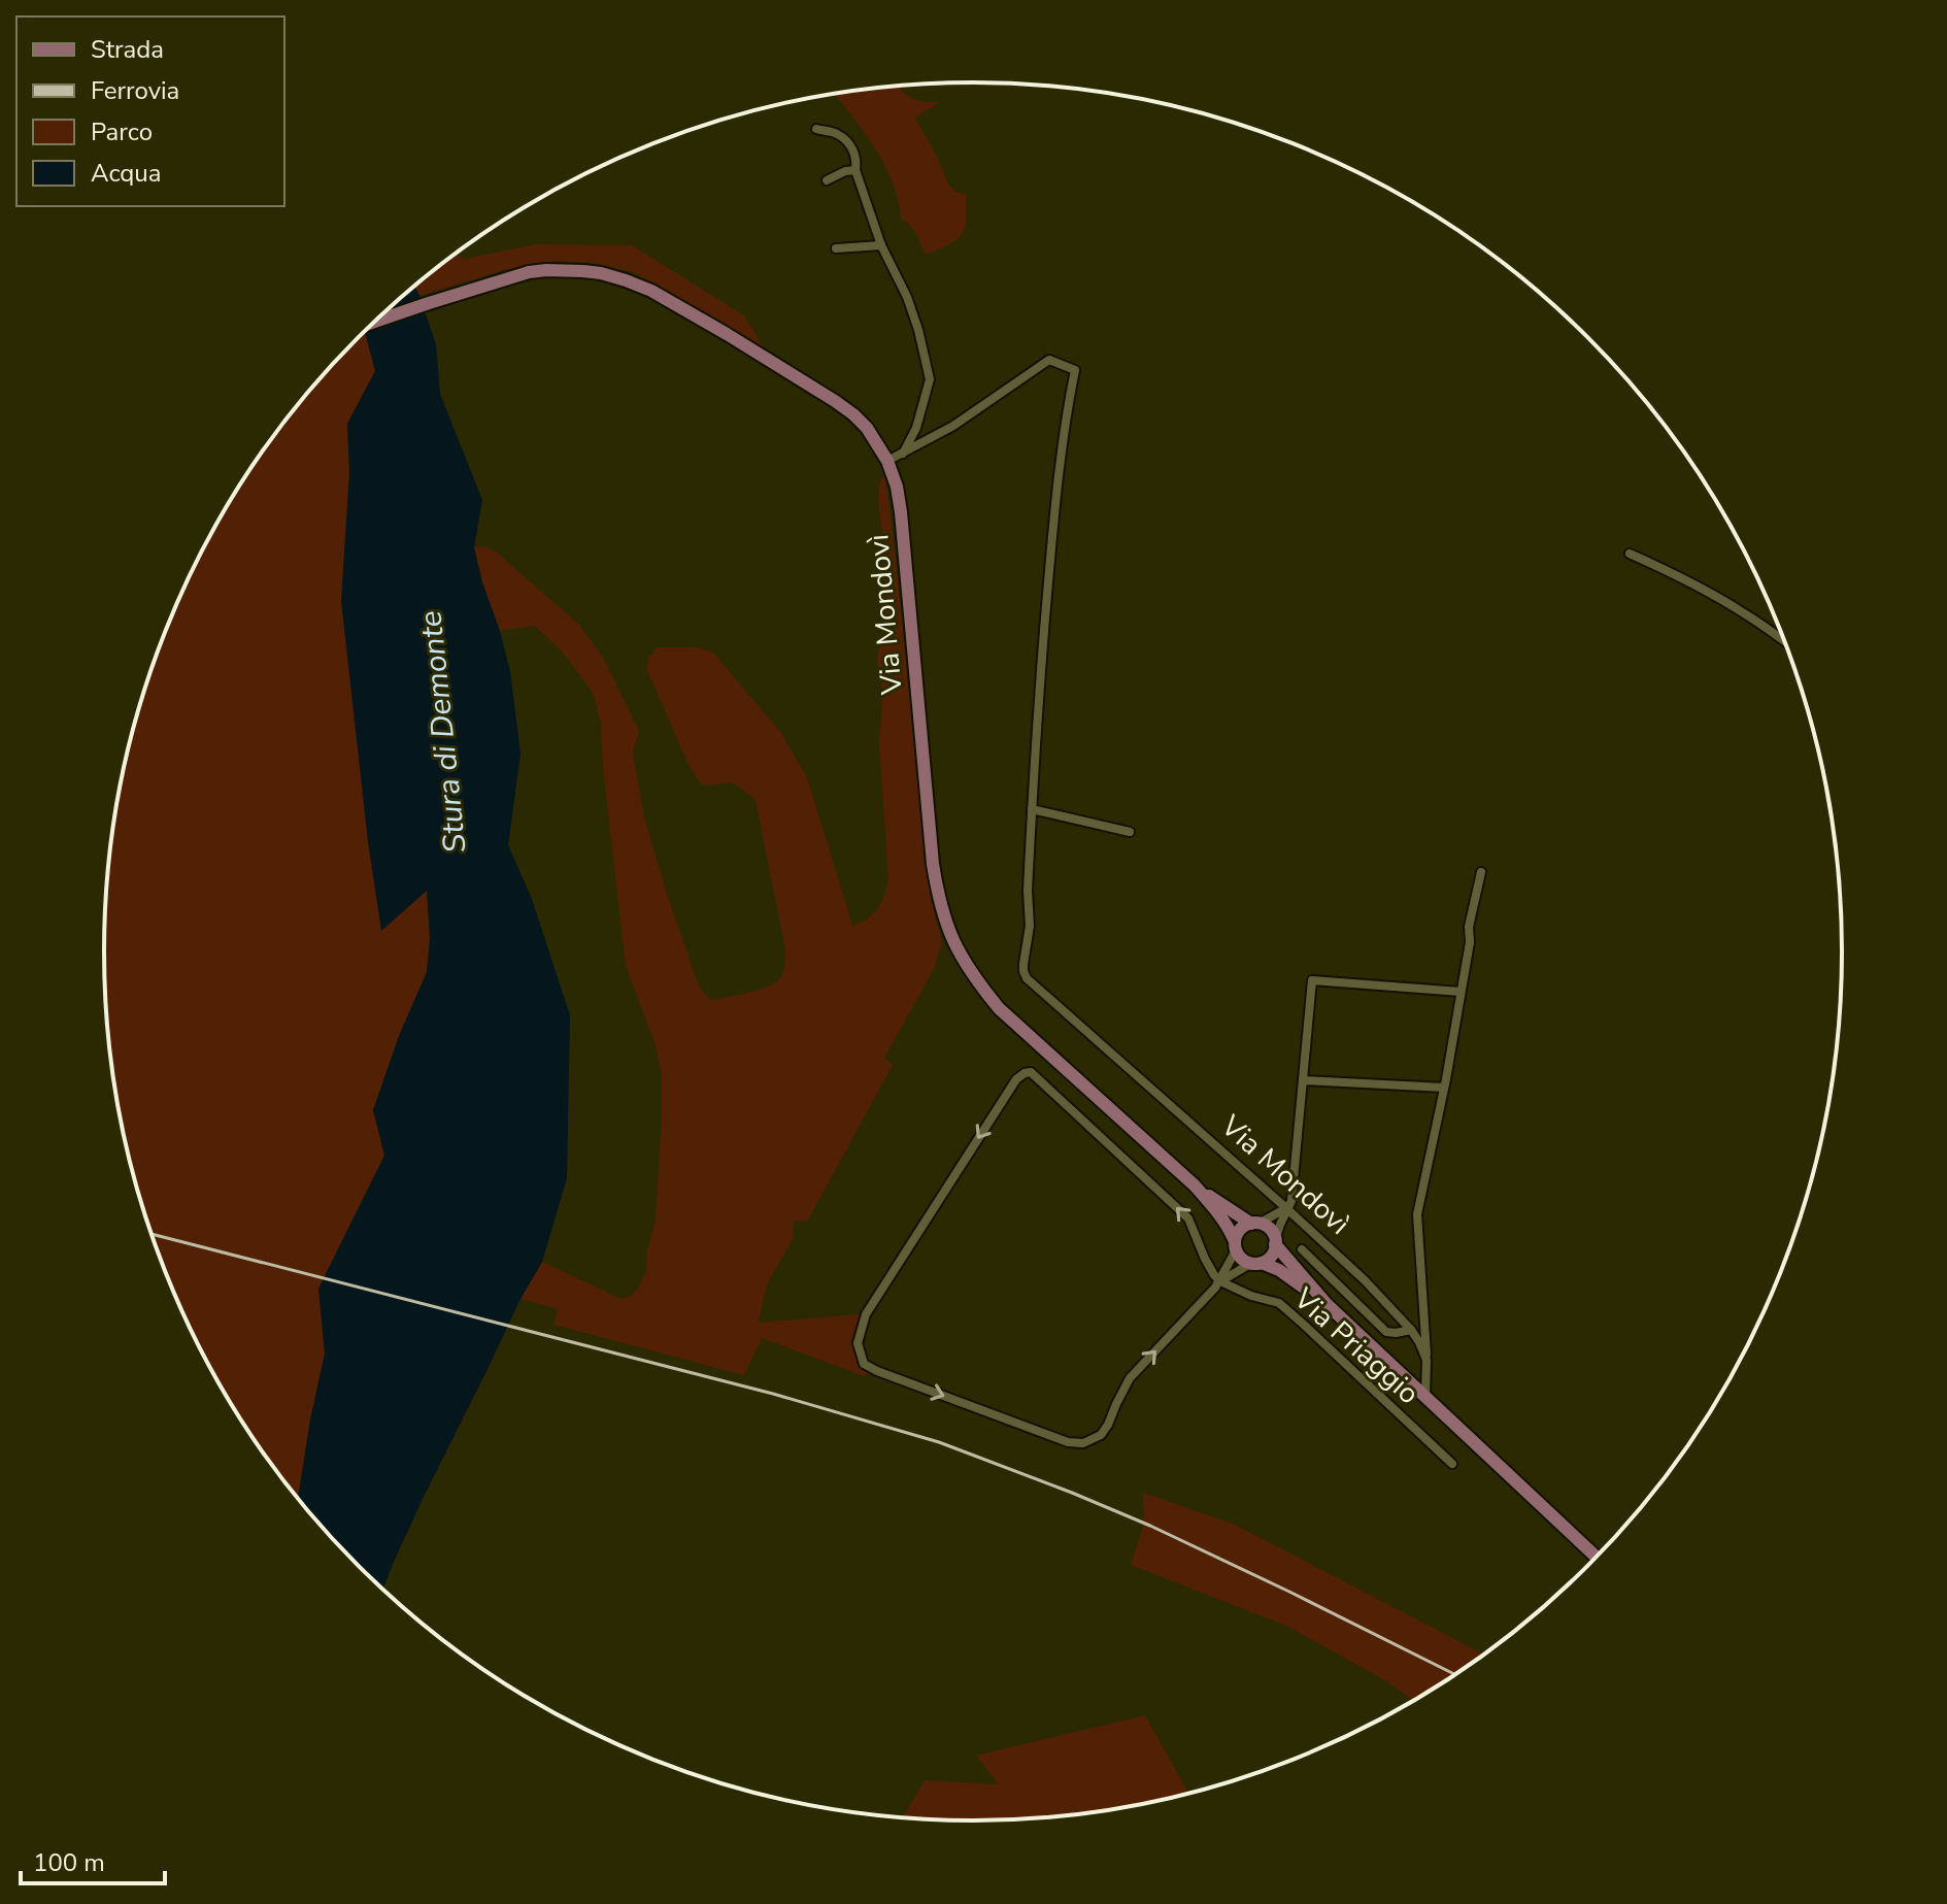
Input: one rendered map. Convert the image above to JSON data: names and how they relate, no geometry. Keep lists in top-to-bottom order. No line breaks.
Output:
{"streets":{"main road":["Via Mondovì"],"street":["Via Priaggio"]},"water":["Stura di Demonte"],"legend":["Strada","Ferrovia","Parco","Acqua"],"scale_bar":"100 m"}
